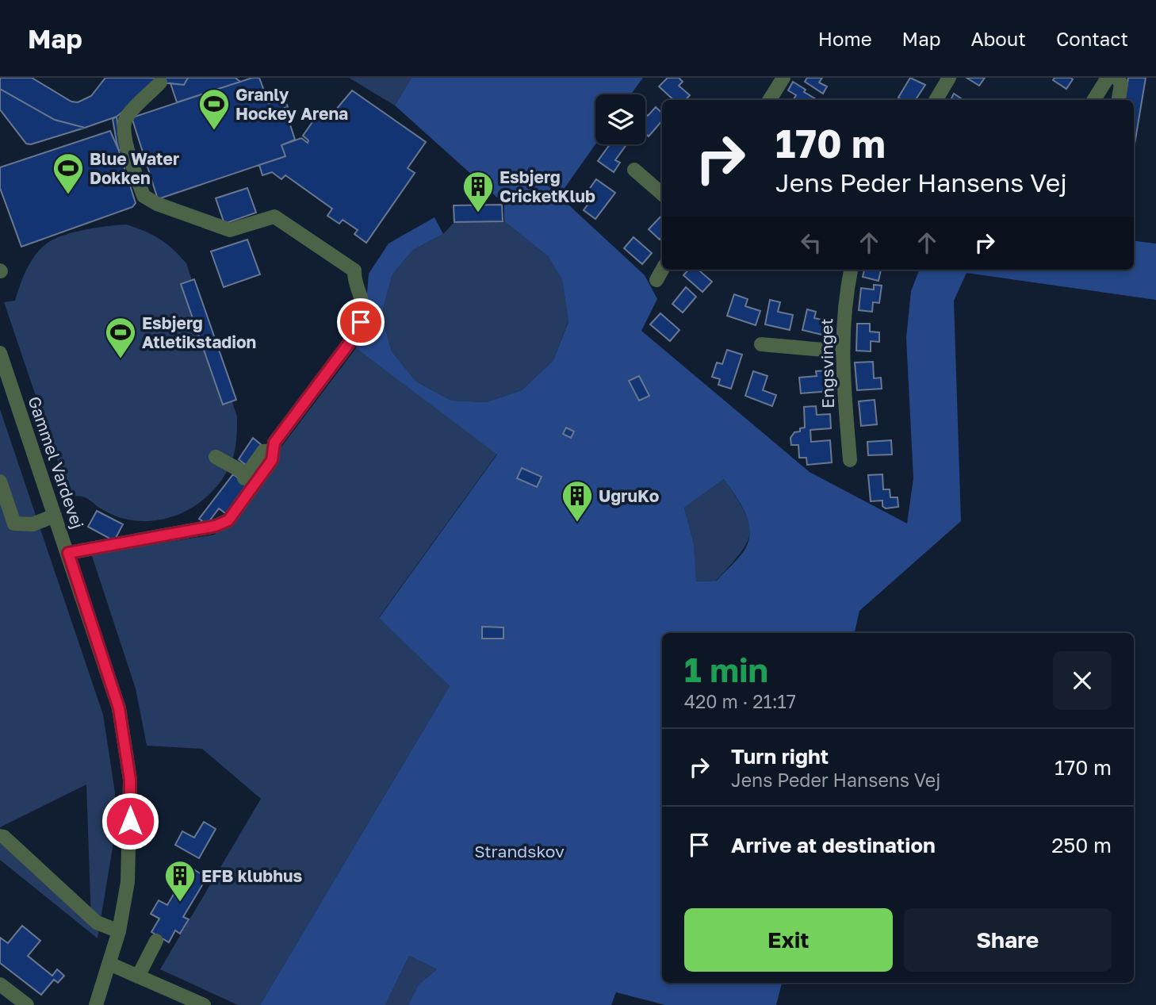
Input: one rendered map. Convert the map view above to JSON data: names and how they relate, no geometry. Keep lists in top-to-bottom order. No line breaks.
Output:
{"streets":{"street":["Engsvinget","Gammel Vardevej"]},"parks":["Strandskov"],"places":{"sports":["Granly Hockey Arena","Blue Water Dokken","Esbjerg Atletikstadion"],"building":["Esbjerg CricketKlub","UgruKo","EFB klubhus"]},"page":{"header":"Map","nav":["Home","Map","About","Contact"],"turn":["170 m","Jens Peder Hansens Vej"],"heading":["1 min","420 m · 21:17"],"list":[{"name":"Turn right","note":"Jens Peder Hansens Vej","value":"170 m"},{"name":"Arrive at destination","value":"250 m"}],"buttons":["Exit","Share"]}}
